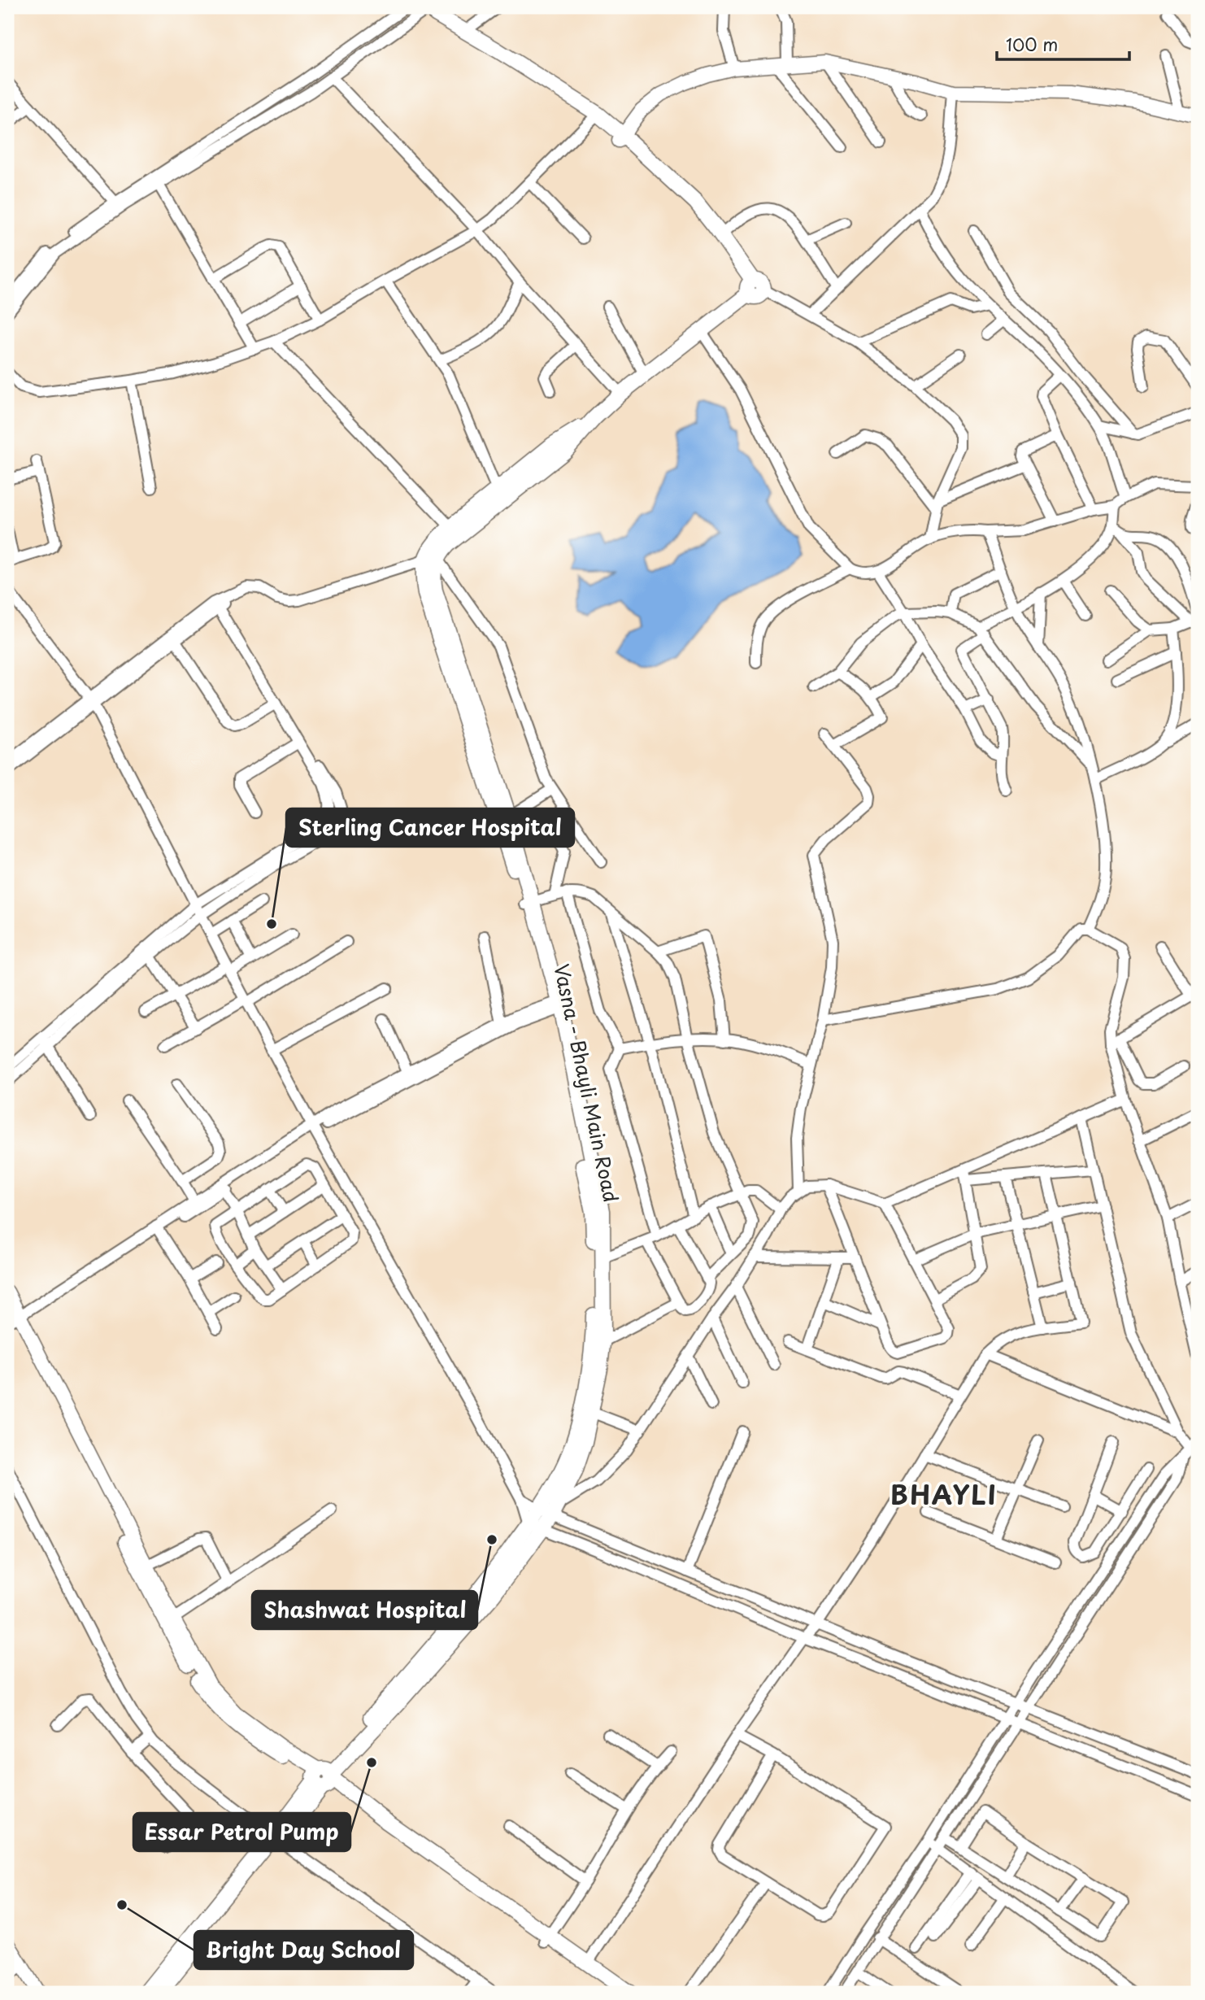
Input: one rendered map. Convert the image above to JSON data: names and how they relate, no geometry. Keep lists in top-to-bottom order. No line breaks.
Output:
{"streets":{"main road":["Vasna - Bhayli Main Road"]},"districts":["BHAYLI"],"places":["Sterling Cancer Hospital","Shashwat Hospital","Essar Petrol Pump","Bright Day School"],"scale_bar":"100 m"}
